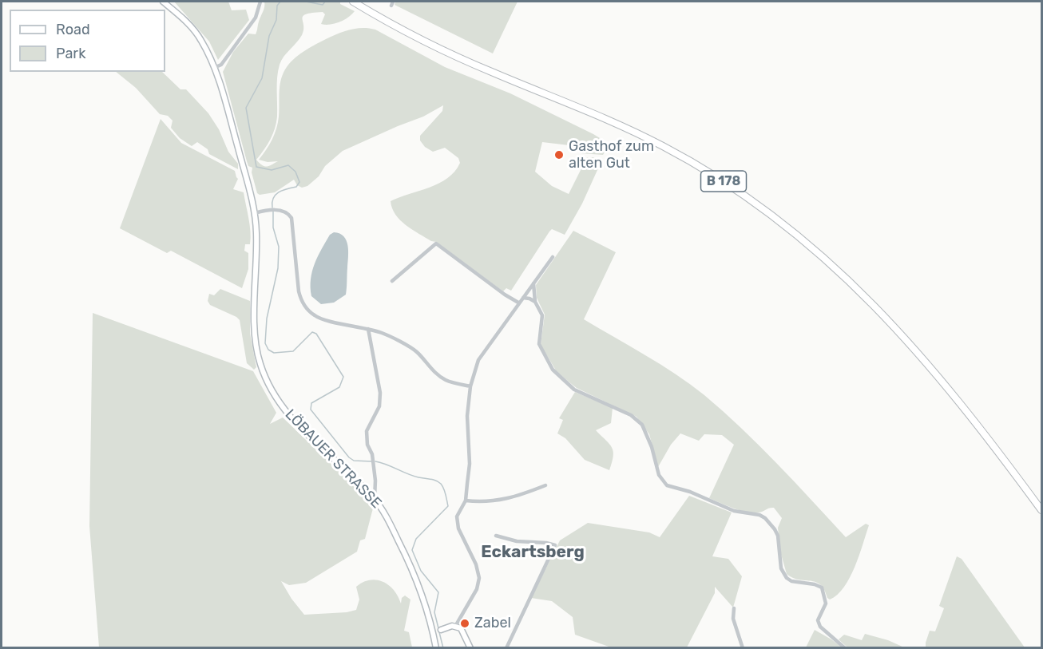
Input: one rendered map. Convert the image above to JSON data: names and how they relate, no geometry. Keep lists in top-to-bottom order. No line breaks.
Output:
{"streets":{"highway":["B 178"],"main road":["LÖBAUER STRASSE"]},"districts":["Eckartsberg"],"places":["Gasthof zum alten Gut","Zabel"],"legend":["Road","Park"]}
